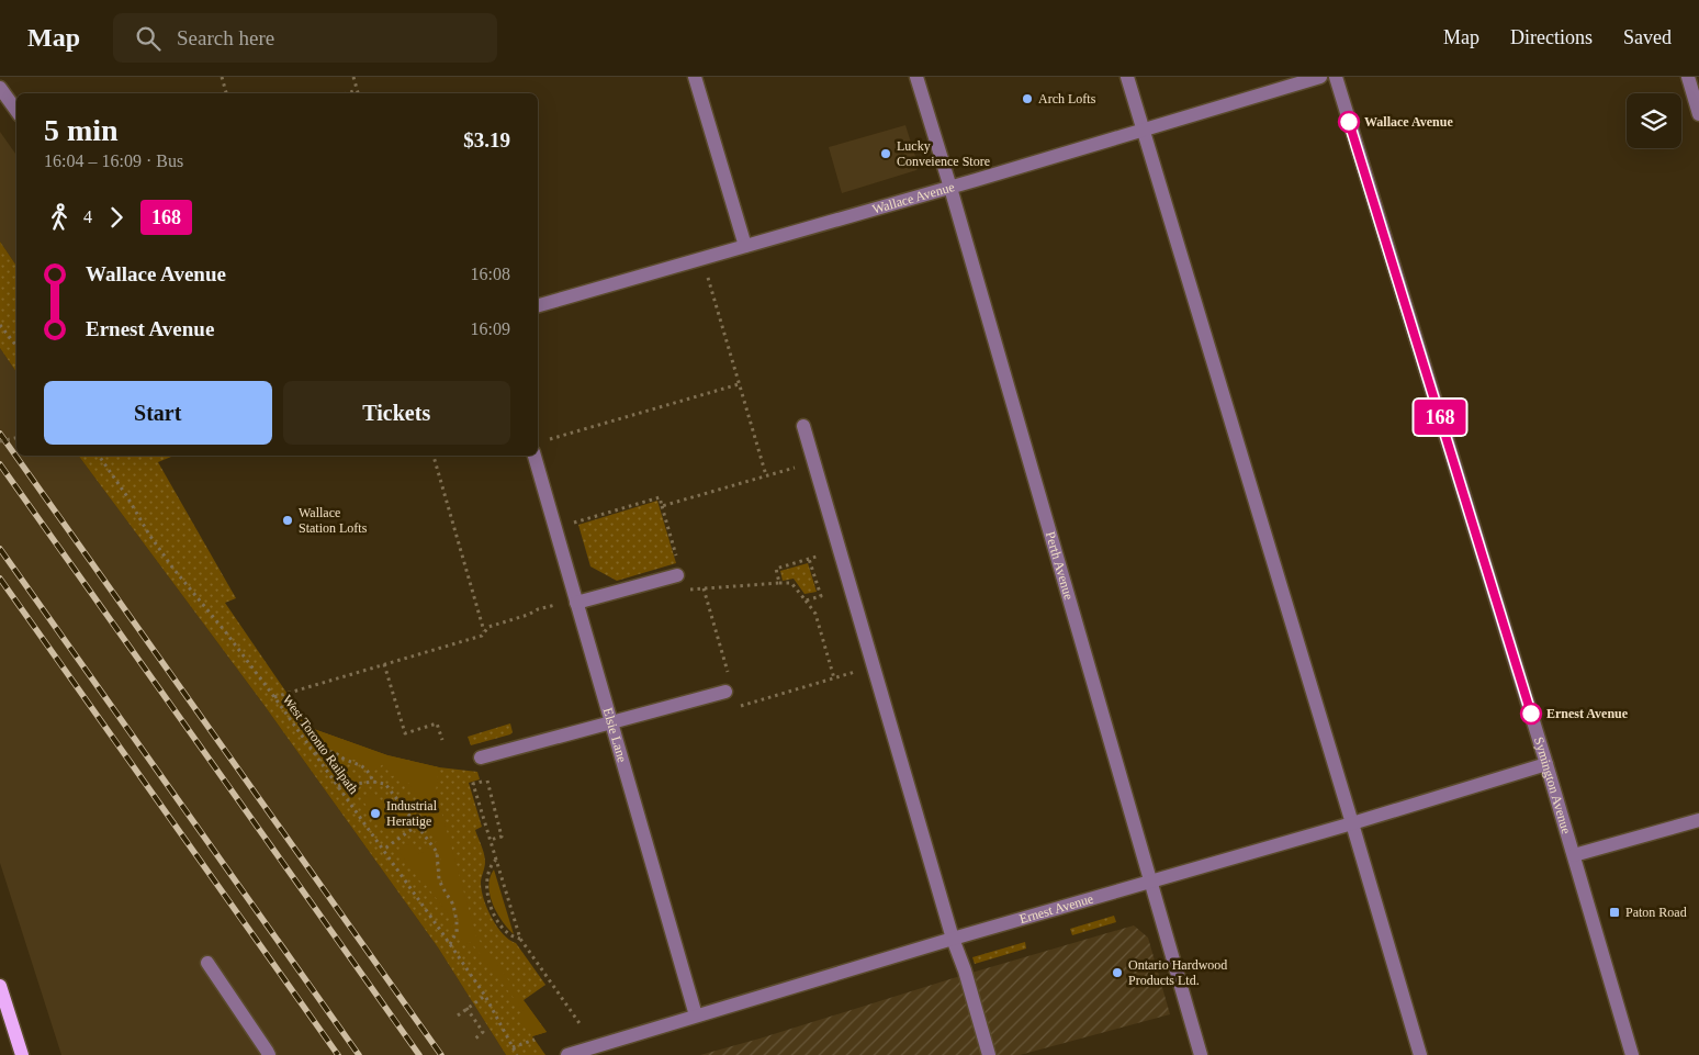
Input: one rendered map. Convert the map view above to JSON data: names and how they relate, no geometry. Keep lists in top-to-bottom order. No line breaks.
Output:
{"streets":{"street":["Wallace Avenue","Perth Avenue","Elsie Lane","Symington Avenue","Ernest Avenue"],"path":["West Toronto Railpath"]},"crossings":[["Wallace Avenue","Perth Avenue"],["Perth Avenue","Ernest Avenue"],["Elsie Lane","Ernest Avenue"],["Symington Avenue","Ernest Avenue"]],"places":{"other":["Arch Lofts","Wallace Avenue","Lucky Conveience Store","Wallace Station Lofts","Ernest Avenue","Industrial Heratige","Ontario Hardwood Products Ltd."],"transit":["Paton Road"]},"lines":["bus line 168"],"page":{"header":"Map","search":"Search here","nav":["Map","Directions","Saved"],"on_map":"168","heading":["5 min","16:04 – 16:09 · Bus","$3.19"],"legs":["4","168"],"list":[{"name":"Wallace Avenue","value":"16:08"},{"name":"Ernest Avenue","value":"16:09"}],"buttons":["Start","Tickets"]}}
